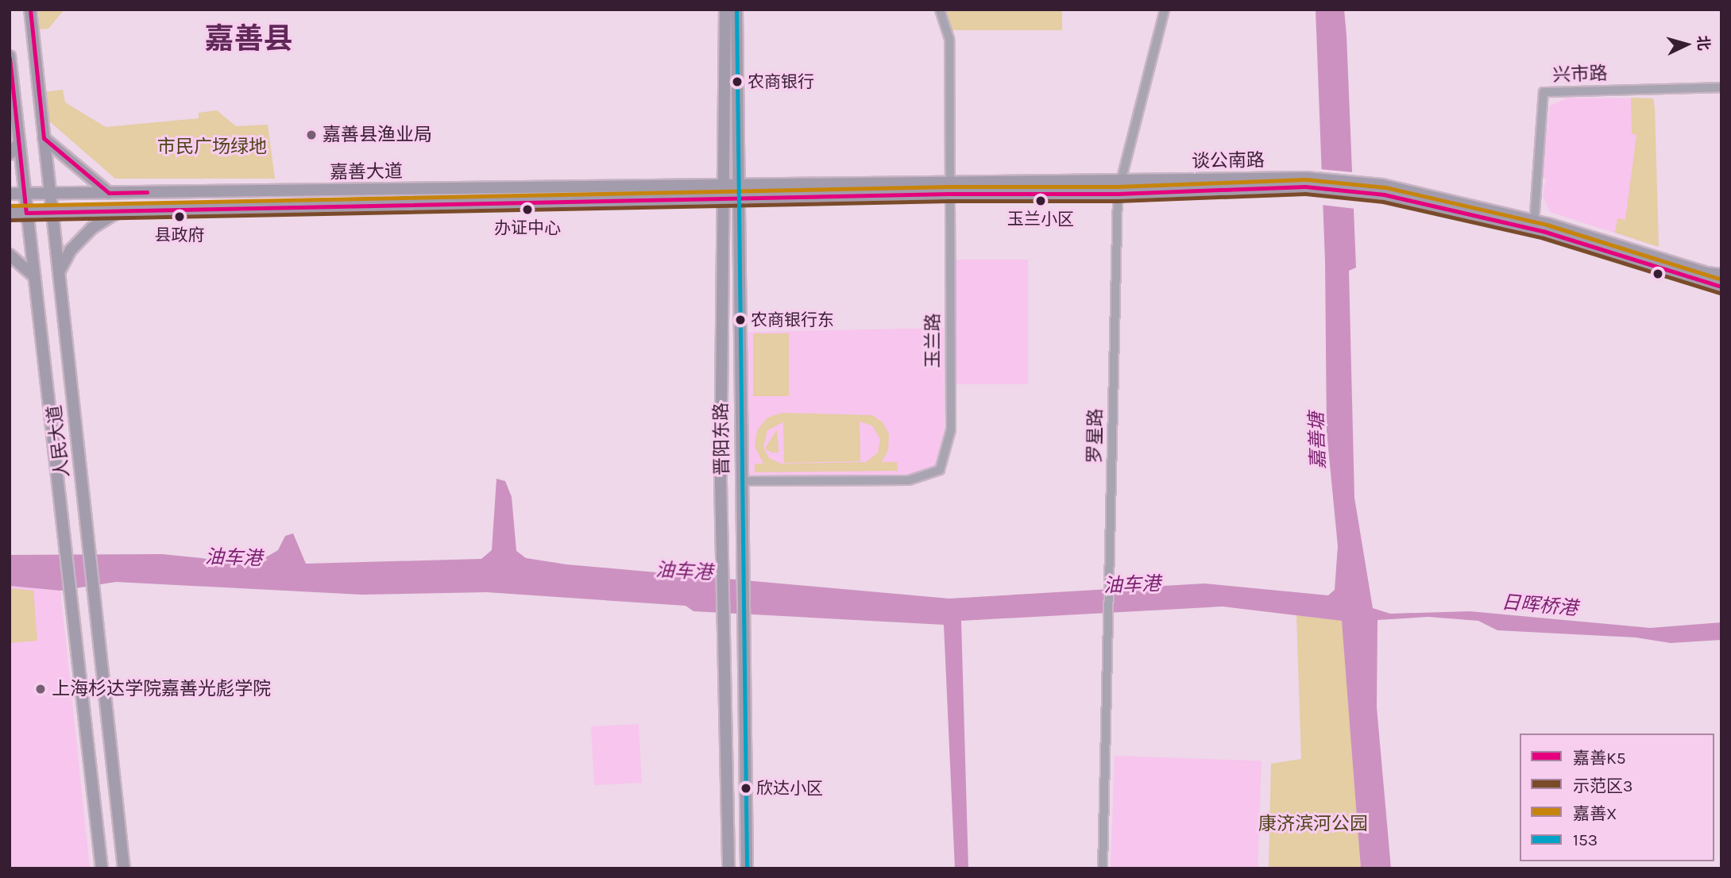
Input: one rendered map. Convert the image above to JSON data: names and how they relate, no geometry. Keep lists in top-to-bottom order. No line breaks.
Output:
{"streets":{"main road":["谈公南路","嘉善大道","晋阳东路","人民大道"],"street":["兴市路","玉兰路","罗星路"]},"crossings":[["兴市路","谈公南路"],["谈公南路","嘉善大道"],["谈公南路","玉兰路"],["谈公南路","罗星路"],["谈公南路","晋阳东路"],["嘉善大道","晋阳东路"],["嘉善大道","人民大道"],["玉兰路","晋阳东路"]],"districts":["嘉善县"],"water":["嘉善塘","油车港","日晖桥港"],"parks":["市民广场绿地","康济滨河公园"],"places":["农商银行","嘉善县渔业局","玉兰小区","办证中心","县政府","农商银行东","上海杉达学院嘉善光彪学院","欣达小区"],"lines":["transit line 嘉善K5","transit line 153","transit line 嘉善X","transit line 示范区3"],"legend":["嘉善K5","示范区3","嘉善X","153"],"north":"right"}
